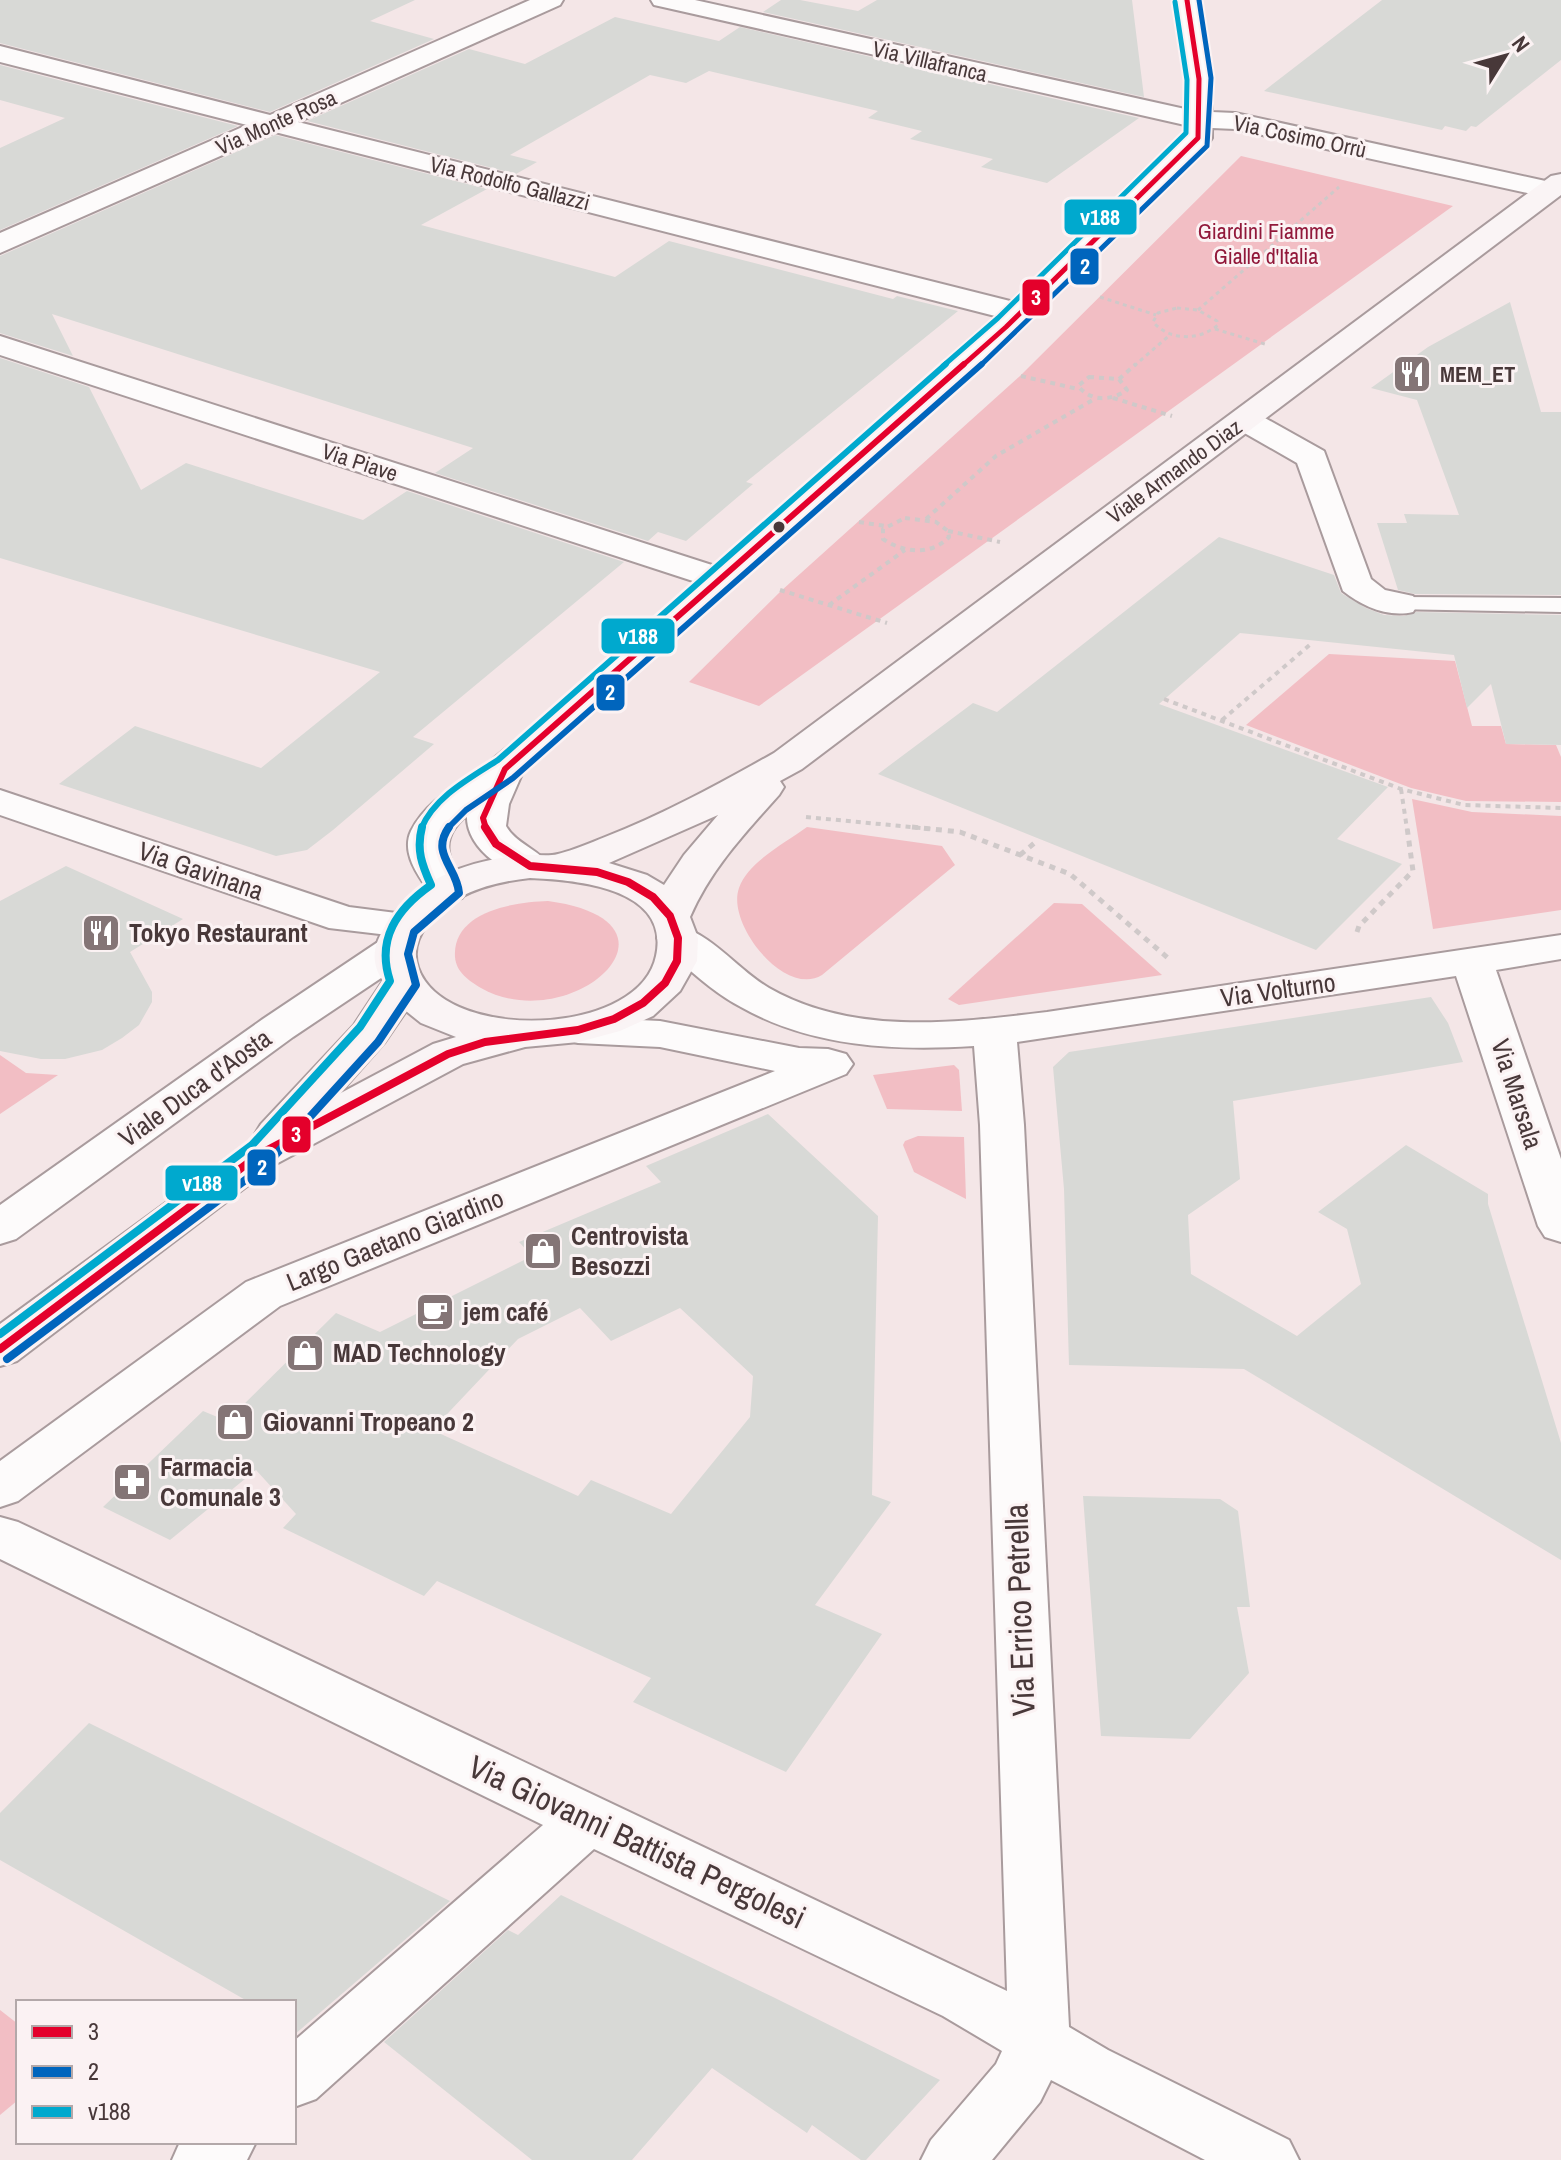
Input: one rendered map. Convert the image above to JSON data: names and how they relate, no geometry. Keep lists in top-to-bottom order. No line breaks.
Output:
{"streets":{"main road":["Viale Armando Diaz"],"street":["Via Villafranca","Via Monte Rosa","Via Cosimo Orrù","Via Rodolfo Gallazzi","Via Piave","Via Gavinana","Via Volturno","Viale Duca d'Aosta","Via Marsala","Largo Gaetano Giardino","Via Errico Petrella","Via Giovanni Battista Pergolesi"]},"crossings":[["Via Villafranca","Via Cosimo Orrù"],["Via Monte Rosa","Via Rodolfo Gallazzi"],["Via Cosimo Orrù","Viale Armando Diaz"],["Viale Armando Diaz","Via Gavinana"],["Viale Armando Diaz","Viale Duca d'Aosta"],["Viale Armando Diaz","Largo Gaetano Giardino"],["Via Gavinana","Viale Duca d'Aosta"],["Via Gavinana","Largo Gaetano Giardino"],["Via Volturno","Via Marsala"],["Via Volturno","Largo Gaetano Giardino"],["Via Volturno","Via Errico Petrella"],["Viale Duca d'Aosta","Largo Gaetano Giardino"],["Largo Gaetano Giardino","Via Errico Petrella"],["Via Errico Petrella","Via Giovanni Battista Pergolesi"]],"parks":["Giardini Fiamme Gialle d'Italia"],"places":{"restaurant":["MEM_ET","Tokyo Restaurant"],"shop":["Centrovista Besozzi","MAD Technology","Giovanni Tropeano 2"],"cafe":["jem café"],"pharmacy":["Farmacia Comunale 3"]},"lines":["transit line 3","transit line 2","transit line v188"],"legend":["3","2","v188"],"north":"top right"}
